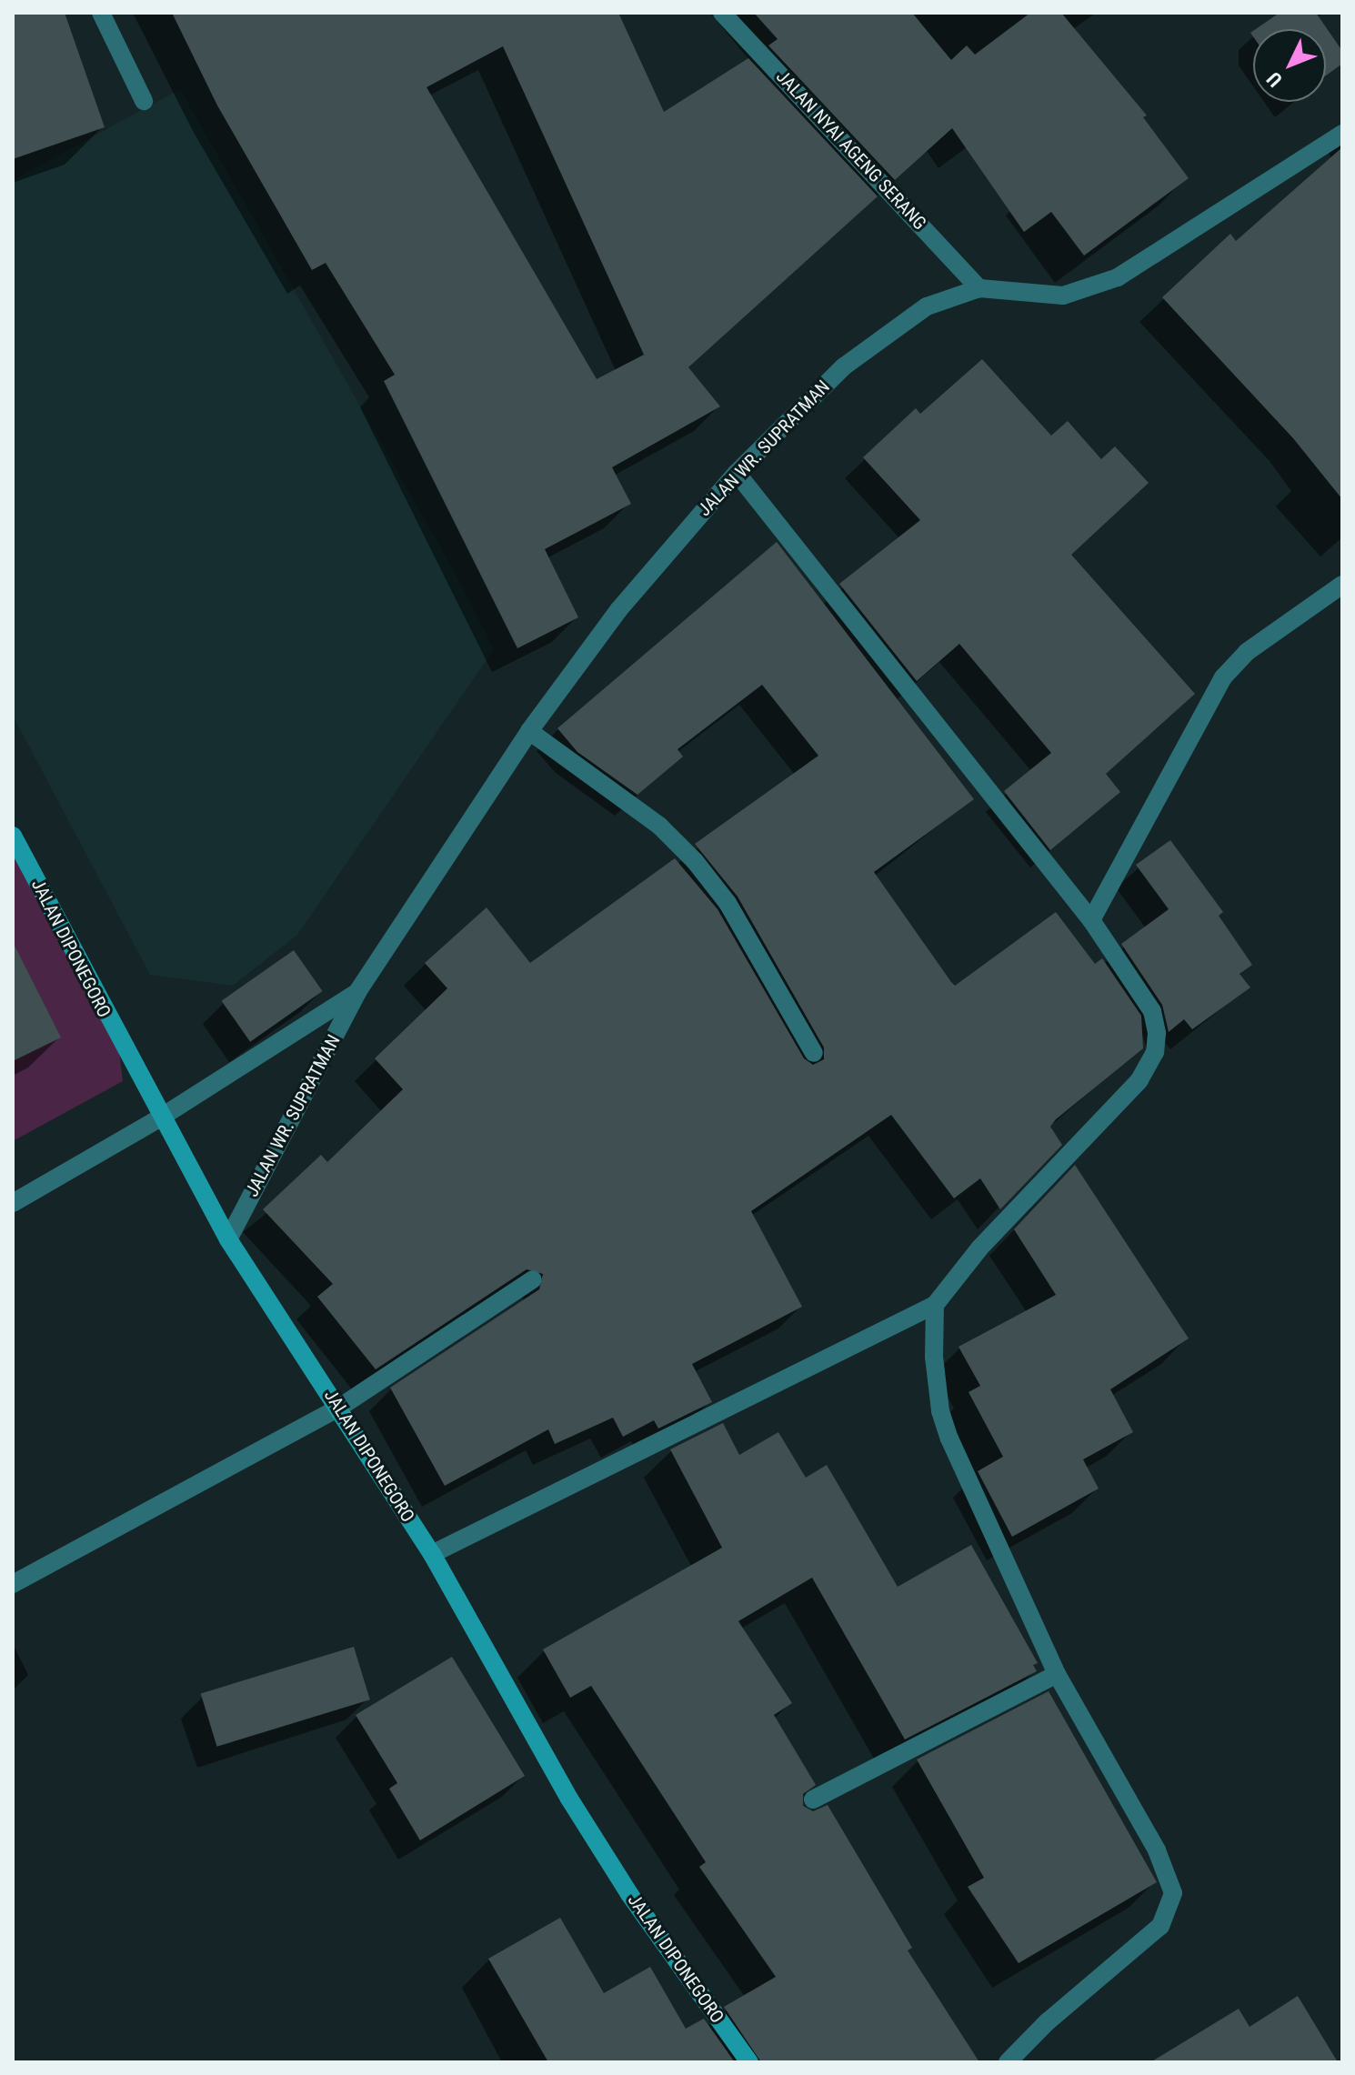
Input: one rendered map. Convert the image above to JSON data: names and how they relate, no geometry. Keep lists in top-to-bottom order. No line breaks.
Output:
{"streets":{"main road":["JALAN DIPONEGORO"],"street":["JALAN NYAI AGENG SERANG","JALAN WR. SUPRATMAN"]},"crossings":[["JALAN NYAI AGENG SERANG","JALAN WR. SUPRATMAN"],["JALAN WR. SUPRATMAN","JALAN DIPONEGORO"]],"north":"bottom left"}
